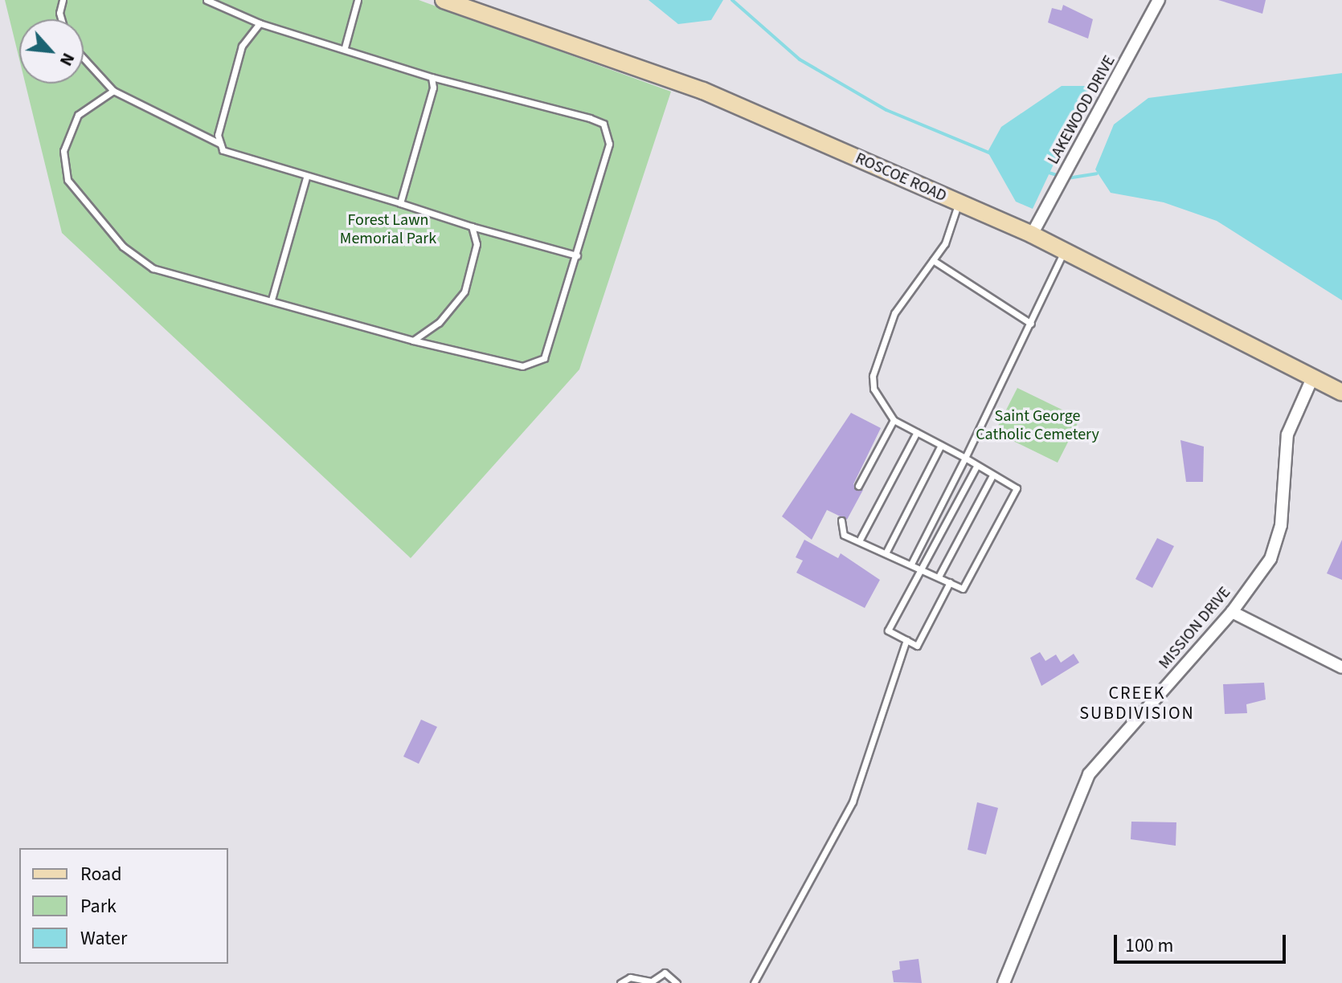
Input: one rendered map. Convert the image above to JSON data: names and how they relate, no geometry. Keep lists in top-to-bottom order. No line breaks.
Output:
{"streets":{"main road":["ROSCOE ROAD"],"street":["LAKEWOOD DRIVE","MISSION DRIVE"]},"crossings":[["LAKEWOOD DRIVE","ROSCOE ROAD"],["ROSCOE ROAD","MISSION DRIVE"]],"districts":["CREEK SUBDIVISION"],"parks":["Forest Lawn Memorial Park","Saint George Catholic Cemetery"],"legend":["Road","Park","Water"],"scale_bar":"100 m","north":"bottom right"}
